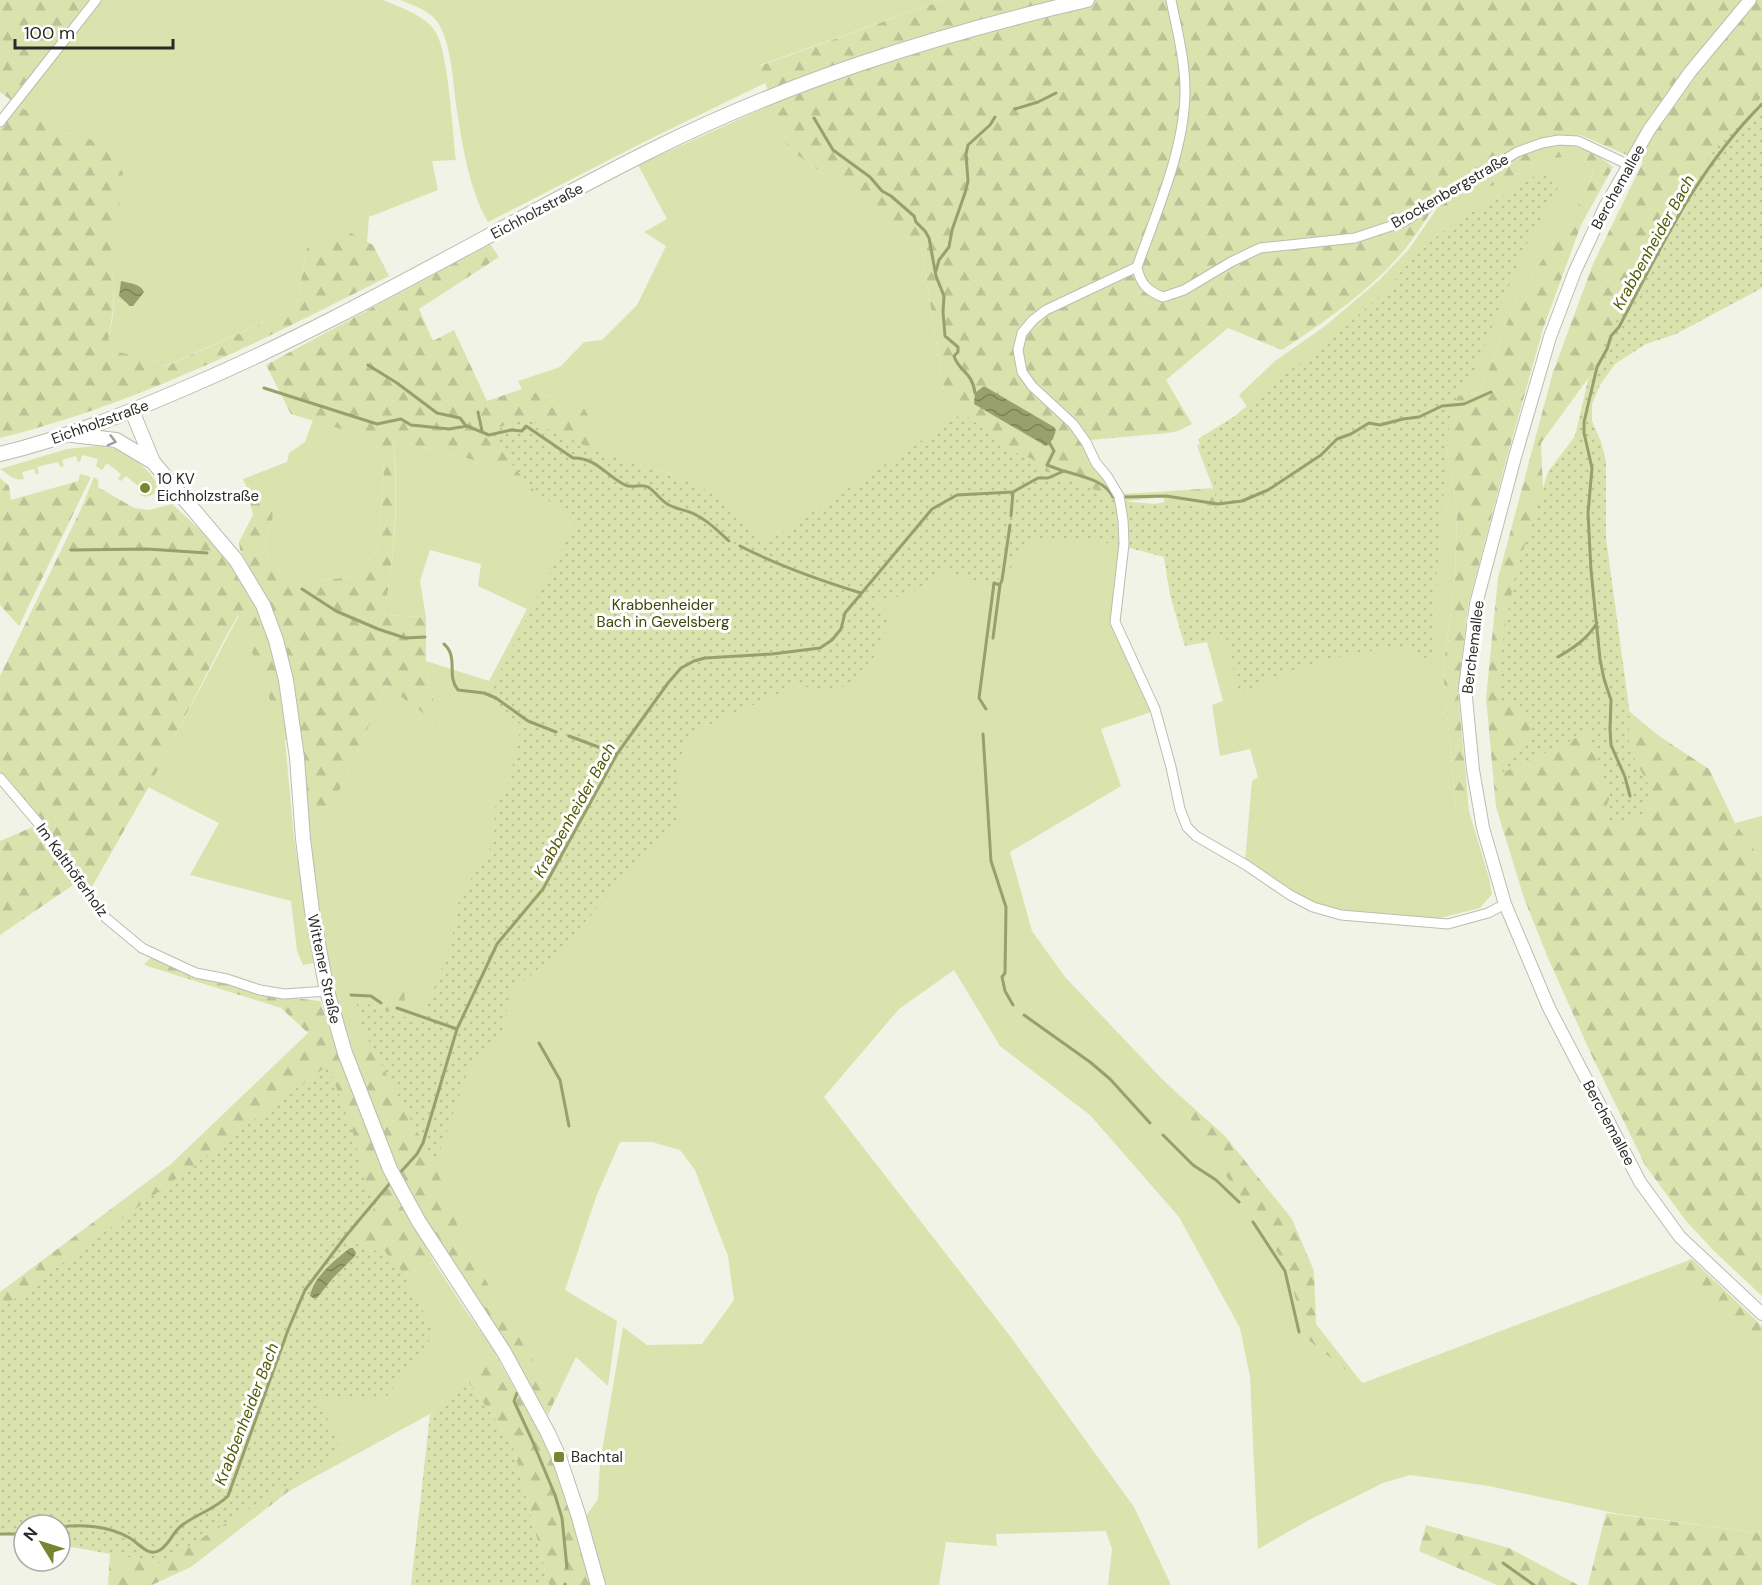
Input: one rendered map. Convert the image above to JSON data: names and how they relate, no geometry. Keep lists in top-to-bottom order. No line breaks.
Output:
{"streets":{"main road":["Eichholzstraße","Wittener Straße"],"street":["Berchemallee","Brockenbergstraße","Im Kalthöferholz"]},"crossings":[["Berchemallee","Brockenbergstraße"],["Eichholzstraße","Wittener Straße"],["Im Kalthöferholz","Wittener Straße"]],"water":["Krabbenheider Bach"],"parks":["Krabbenheider Bach in Gevelsberg"],"places":{"other":["10 KV Eichholzstraße"],"transit":["Bachtal"]},"scale_bar":"100 m","north":"top left"}
